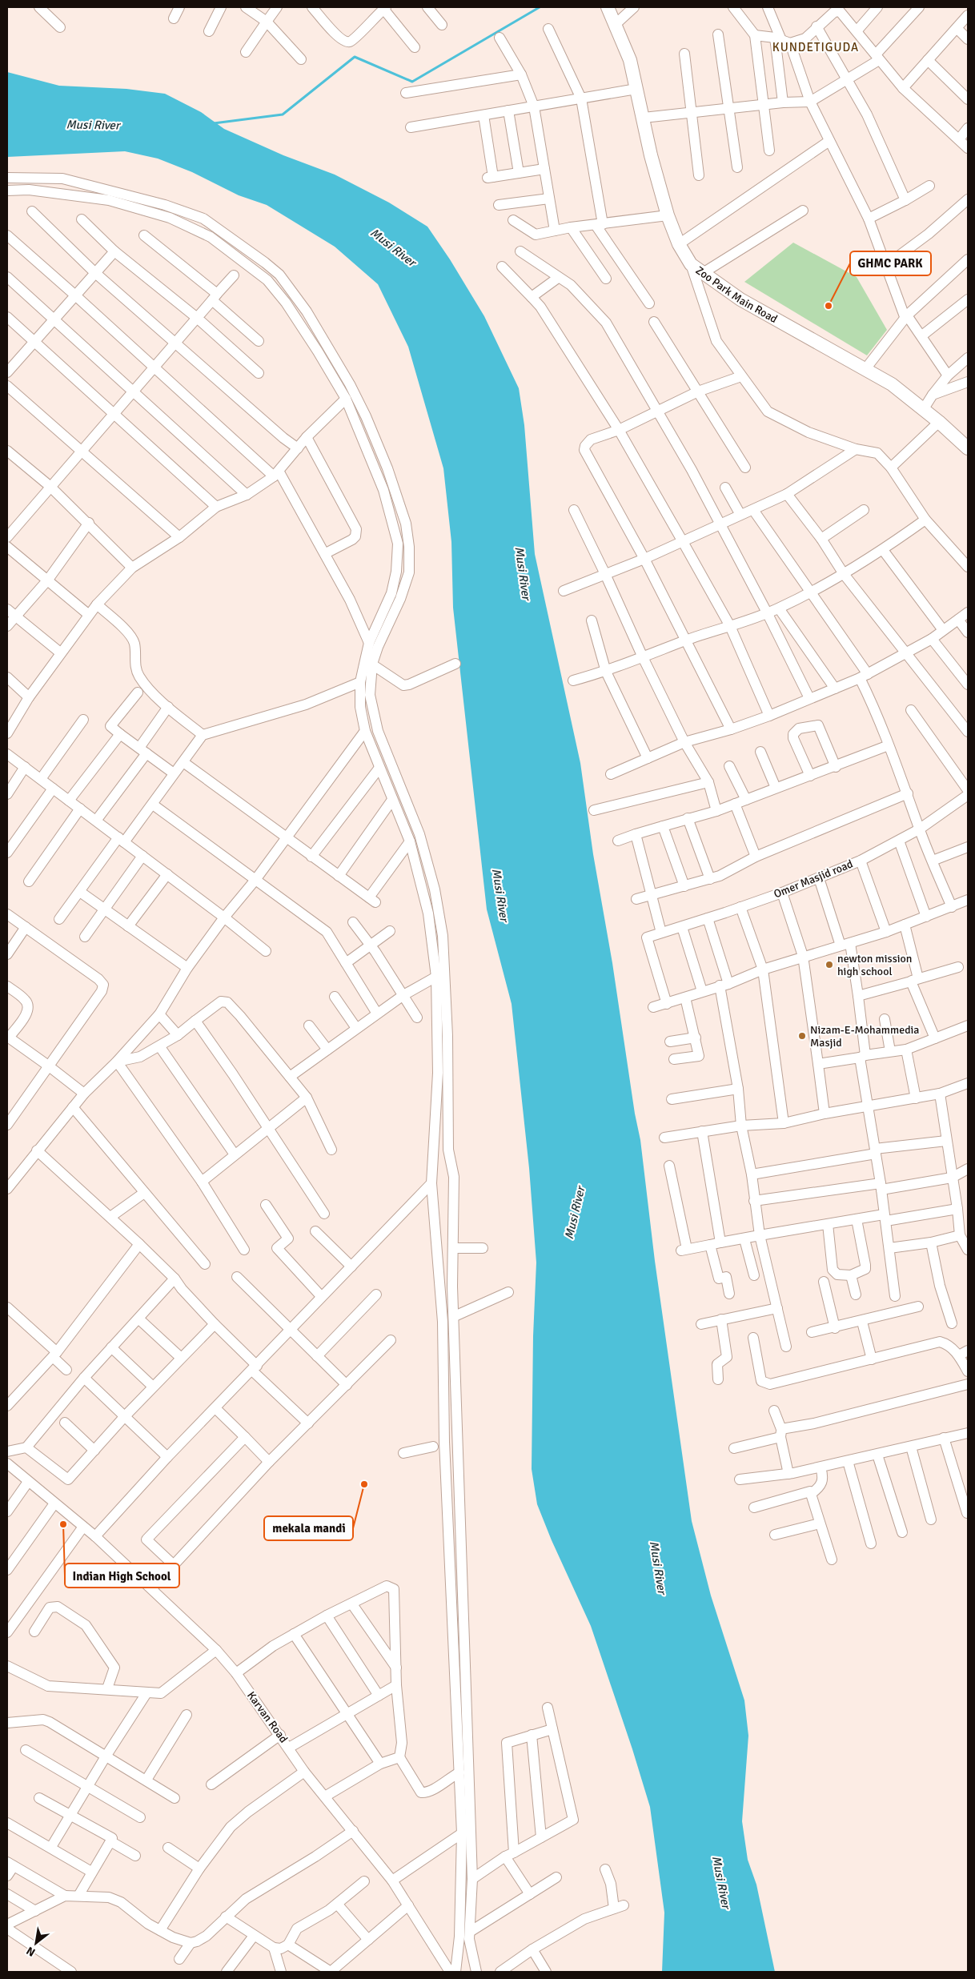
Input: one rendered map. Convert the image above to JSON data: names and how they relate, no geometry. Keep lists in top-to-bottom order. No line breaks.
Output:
{"streets":{"main road":["Zoo Park Main Road"],"street":["Omer Masjid road","Karvan Road"]},"districts":["KUNDETIGUDA"],"water":["Musi River"],"places":["GHMC PARK","newton mission high school","Nizam-E-Mohammedia Masjid","mekala mandi","Indian High School"],"north":"bottom left"}
